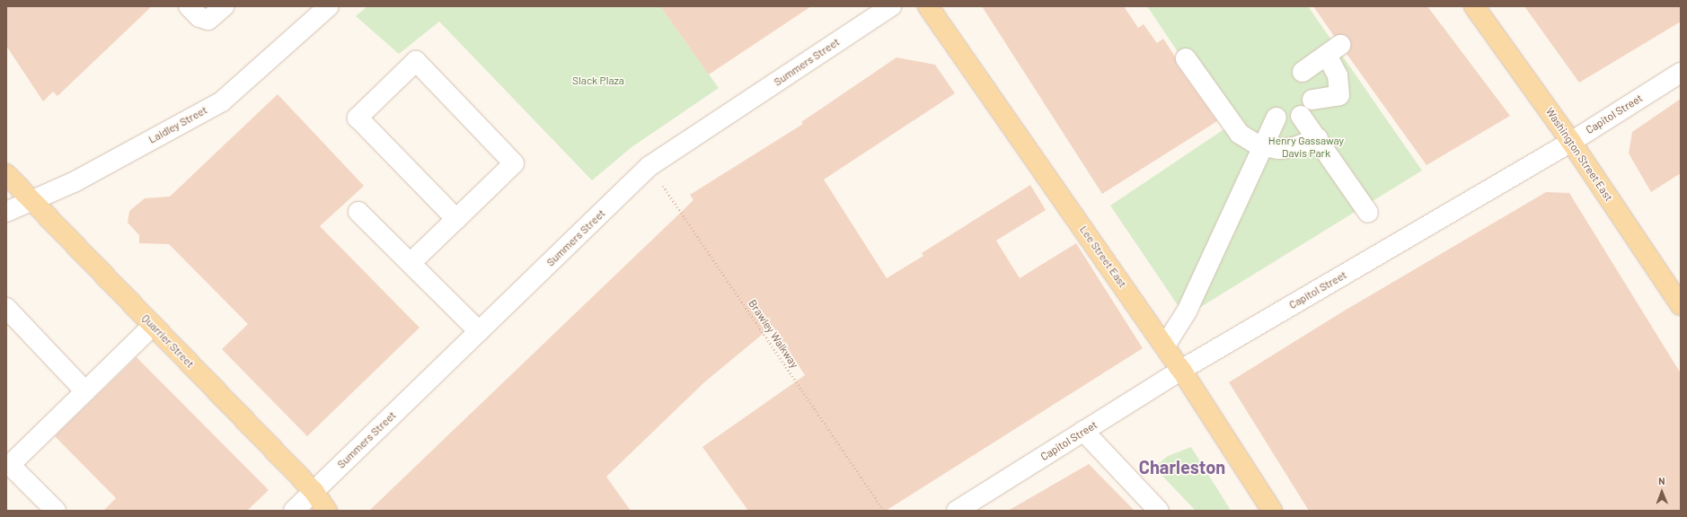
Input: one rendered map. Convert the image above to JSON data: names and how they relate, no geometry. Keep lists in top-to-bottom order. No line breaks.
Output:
{"streets":{"main road":["Washington Street East","Lee Street East","Quarrier Street"],"street":["Summers Street","Capitol Street","Laidley Street"],"path":["Brawley Walkway"]},"crossings":[["Summers Street","Brawley Walkway"],["Summers Street","Quarrier Street"],["Capitol Street","Washington Street East"],["Capitol Street","Lee Street East"],["Laidley Street","Quarrier Street"]],"districts":["Charleston"],"parks":["Slack Plaza","Henry Gassaway Davis Park"],"north":"top"}
